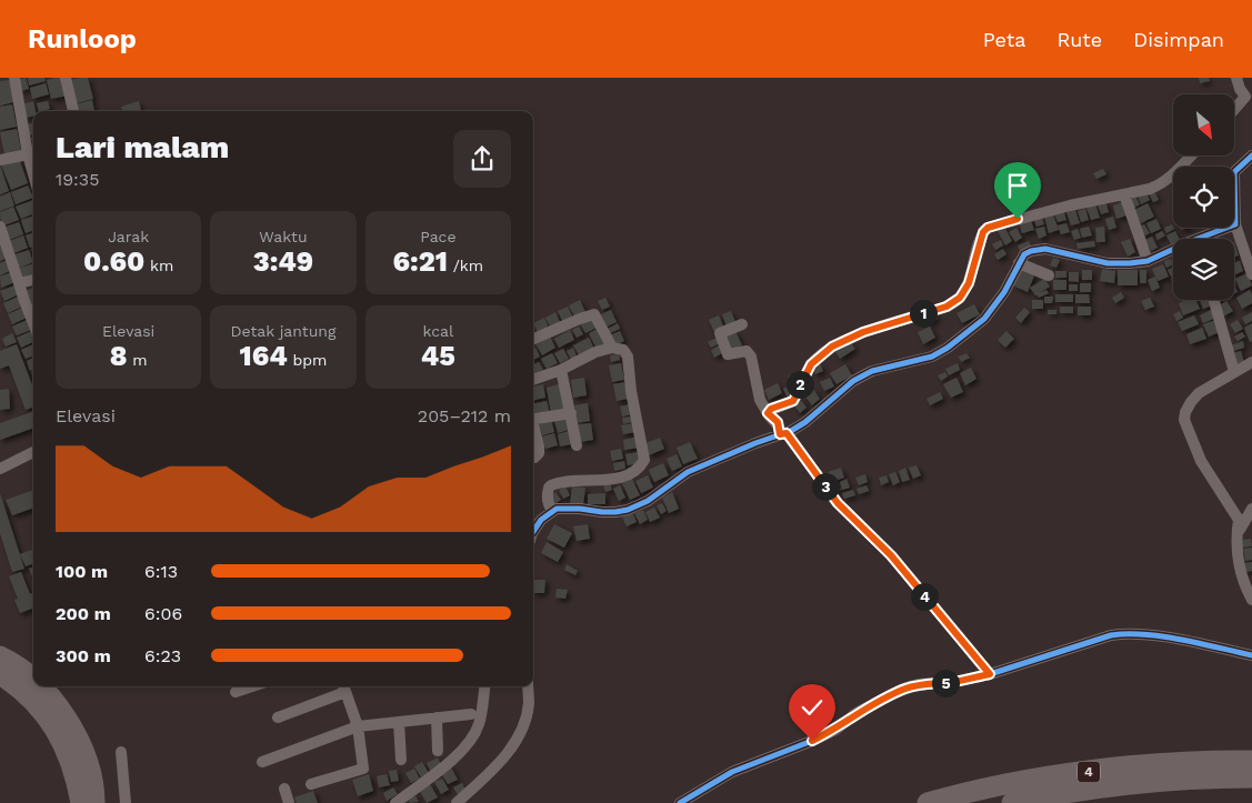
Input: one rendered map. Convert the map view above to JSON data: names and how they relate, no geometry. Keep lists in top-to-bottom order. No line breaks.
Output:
{"streets":{"highway":["4"]},"north":"bottom right","page":{"header":"Runloop","nav":["Peta","Rute","Disimpan"],"heading":["Lari malam","19:35"],"stats":[["Jarak","0.60 km"],["Waktu","3:49"],["Pace","6:21 /km"],["Elevasi","8 m"],["Detak jantung","164 bpm"],["kcal","45"]],"pins":["1","2","3","4","5"],"chart":["Elevasi","205–212 m"],"list":[{"name":"100 m","note":"6:13"},{"name":"200 m","note":"6:06"},{"name":"300 m","note":"6:23"}]}}
